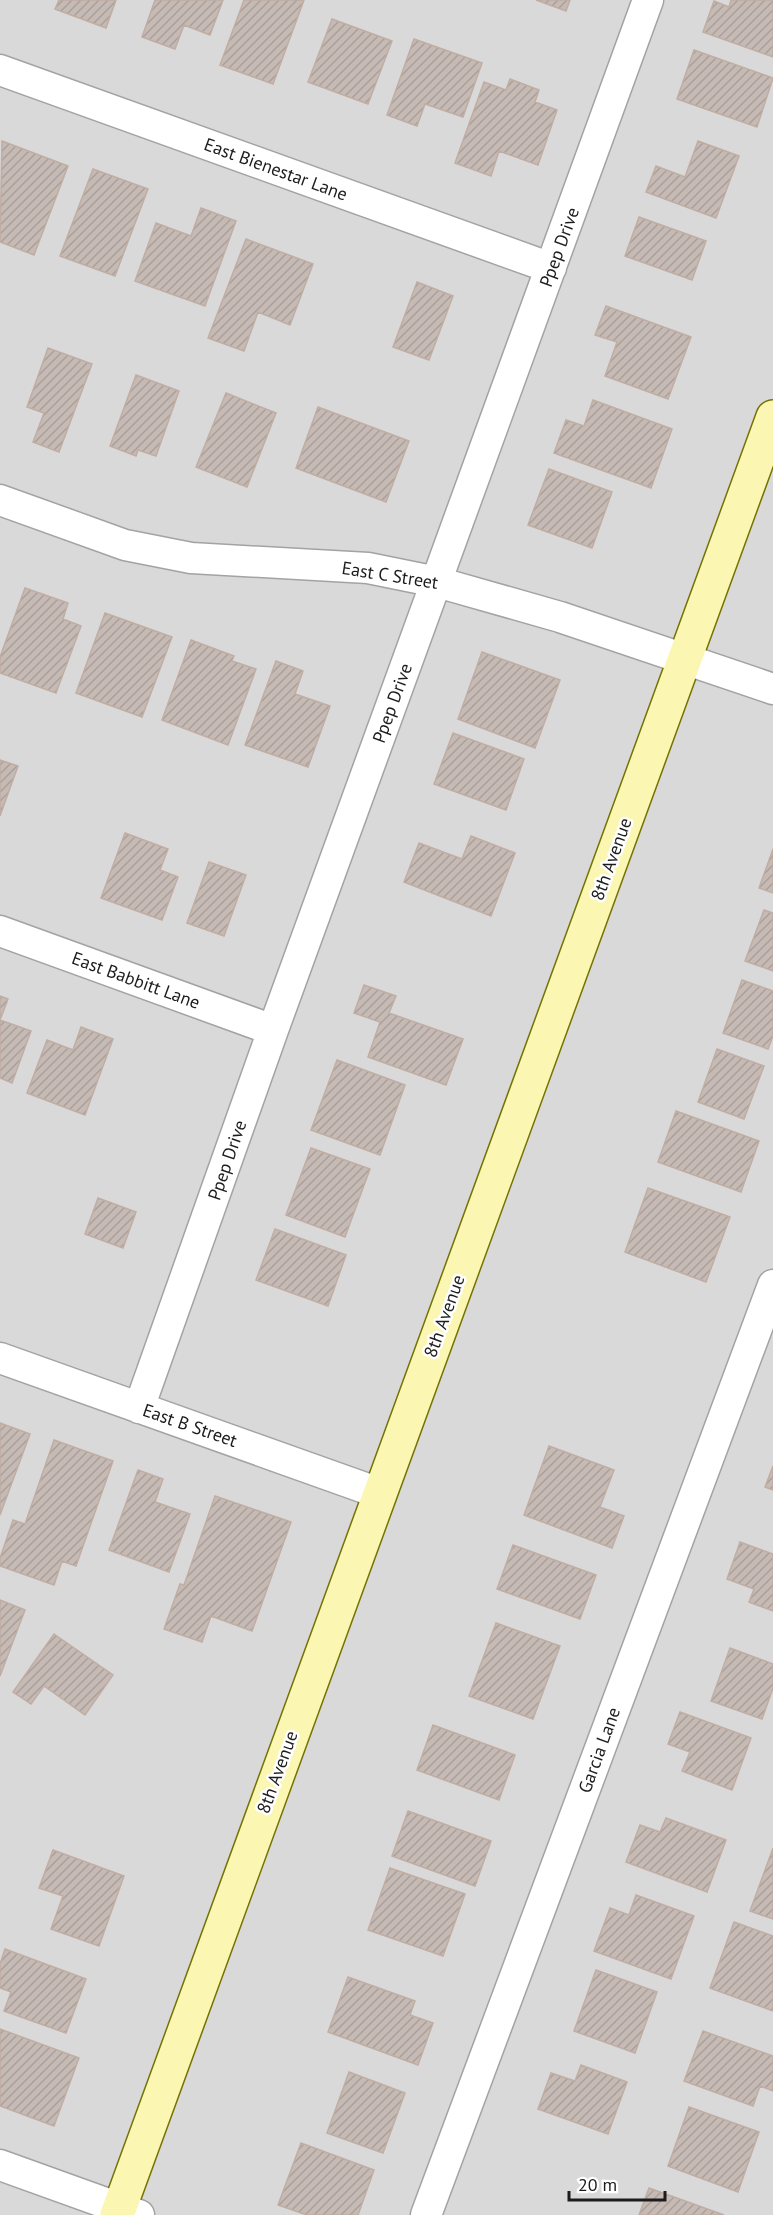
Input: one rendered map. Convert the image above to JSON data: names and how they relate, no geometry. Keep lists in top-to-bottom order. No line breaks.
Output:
{"streets":{"main road":["8th Avenue"],"street":["East Bienestar Lane","Ppep Drive","East C Street","East Babbitt Lane","East B Street","Garcia Lane"]},"crossings":[["East Bienestar Lane","Ppep Drive"],["Ppep Drive","East C Street"],["Ppep Drive","East Babbitt Lane"],["Ppep Drive","East B Street"],["East C Street","8th Avenue"],["8th Avenue","East B Street"]],"scale_bar":"20 m"}
